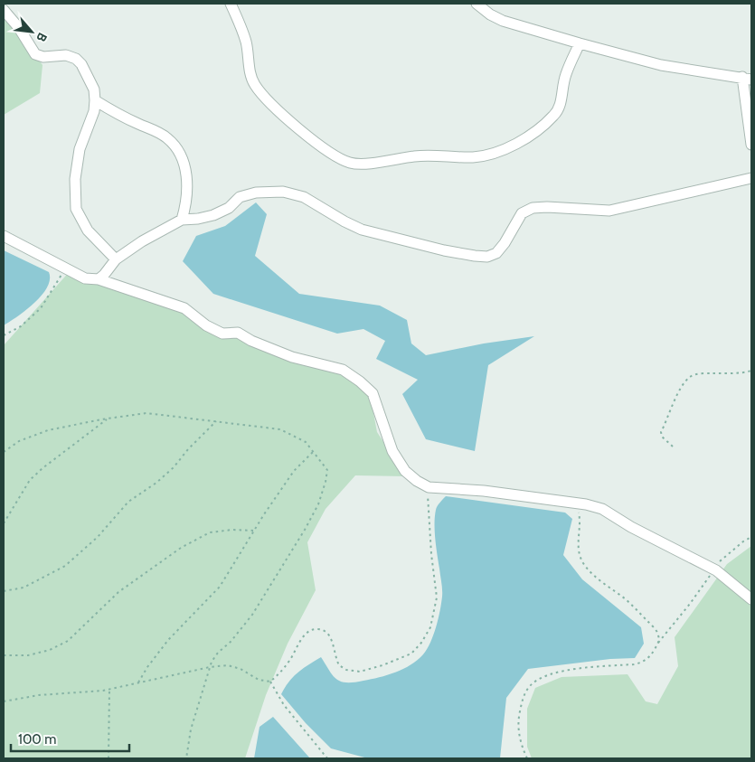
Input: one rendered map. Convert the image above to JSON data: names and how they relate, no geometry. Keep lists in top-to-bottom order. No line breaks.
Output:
{"scale_bar":"100 m","north":"bottom right"}
